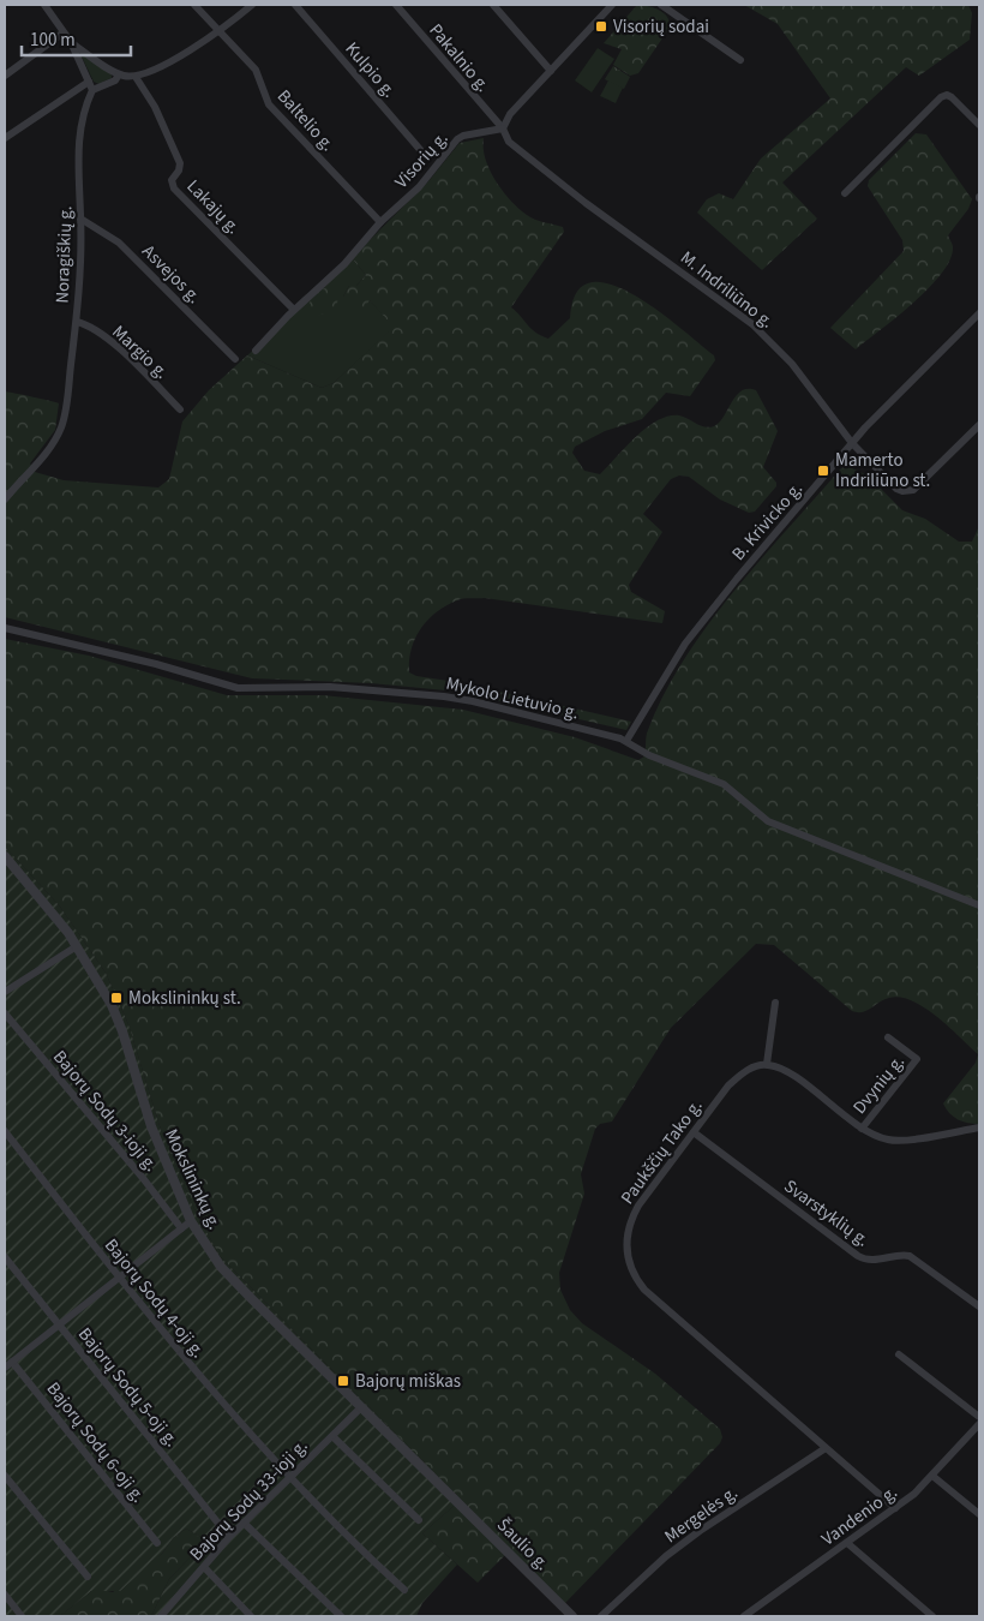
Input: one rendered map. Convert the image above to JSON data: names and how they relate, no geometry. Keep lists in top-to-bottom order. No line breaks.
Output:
{"streets":{"street":["Pakalnio g.","Kulpio g.","Baltelio g.","Visorių g.","Lakajų g.","Noragiškių g.","Asvejos g.","M. Indriliūno g.","Margio g.","B. Krivicko g.","Mykolo Lietuvio g.","Dvynių g.","Bajorų Sodų 3-ioji g.","Paukščių Tako g.","Mokslininkų g.","Svarstyklių g.","Bajorų Sodų 4-oji g.","Bajorų Sodų 5-oji g.","Bajorų Sodų 6-oji g.","Bajorų Sodų 33-ioji g.","Mergelės g.","Vandenio g.","Šaulio g."]},"crossings":[["Pakalnio g.","Visorių g."],["Pakalnio g.","M. Indriliūno g."],["Baltelio g.","Visorių g."],["Visorių g.","Lakajų g."],["Visorių g.","M. Indriliūno g."],["Noragiškių g.","Asvejos g."],["Noragiškių g.","Margio g."],["M. Indriliūno g.","B. Krivicko g."],["B. Krivicko g.","Mykolo Lietuvio g."],["Paukščių Tako g.","Svarstyklių g."],["Paukščių Tako g.","Mergelės g."],["Paukščių Tako g.","Vandenio g."],["Mokslininkų g.","Bajorų Sodų 33-ioji g."],["Mokslininkų g.","Šaulio g."],["Bajorų Sodų 4-oji g.","Bajorų Sodų 33-ioji g."],["Bajorų Sodų 5-oji g.","Bajorų Sodų 33-ioji g."]],"places":{"transit":["Visorių sodai","Mamerto Indriliūno st.","Mokslininkų st.","Bajorų miškas"]},"scale_bar":"100 m"}
